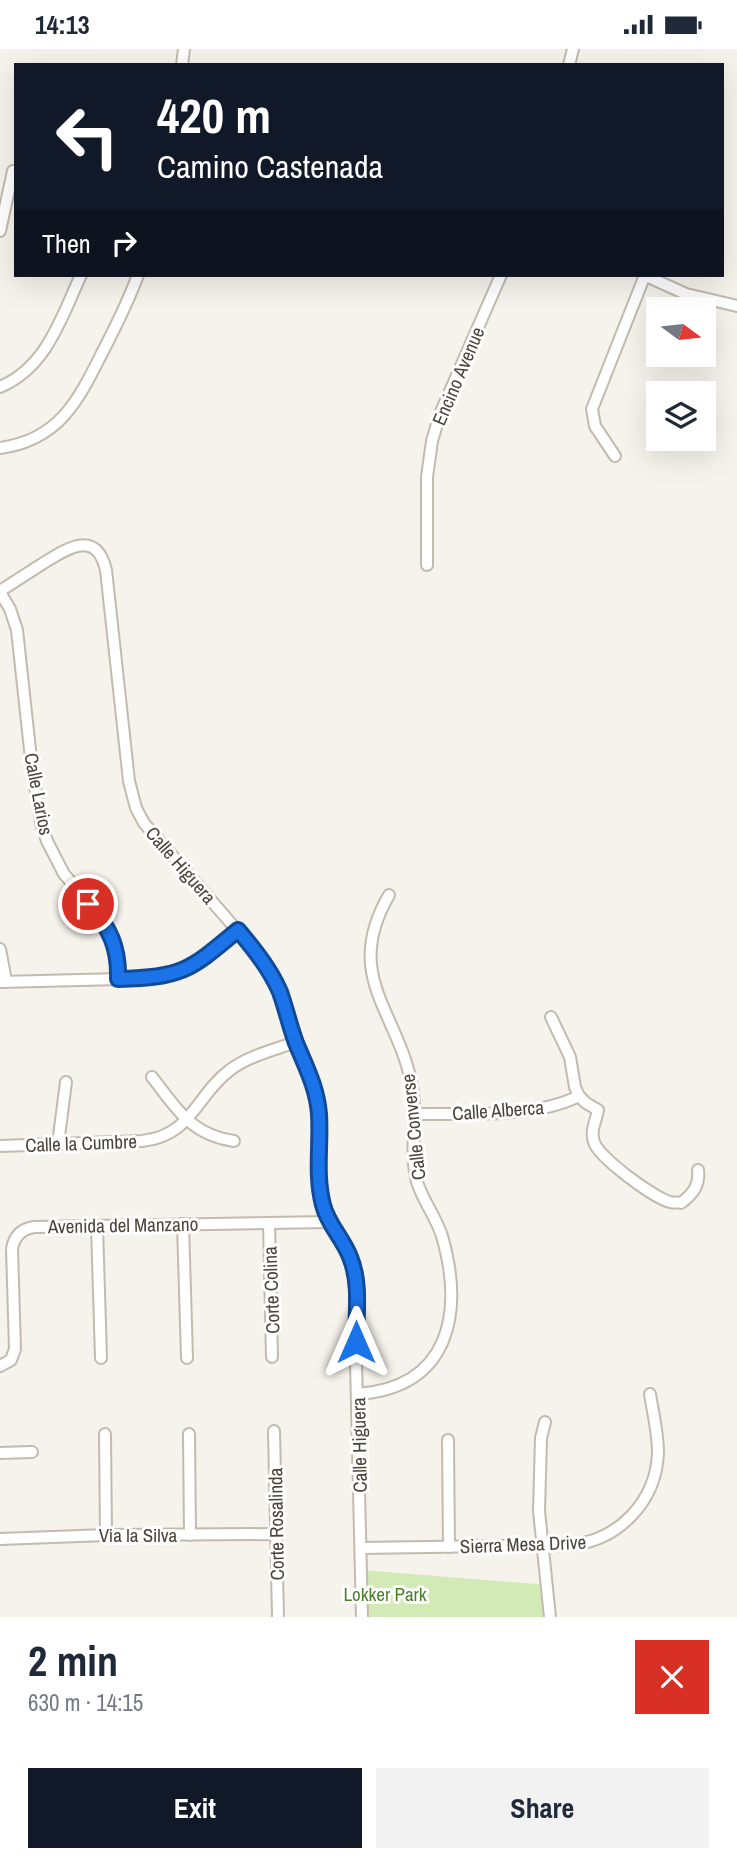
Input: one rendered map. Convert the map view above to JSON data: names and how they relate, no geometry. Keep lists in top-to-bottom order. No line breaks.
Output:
{"streets":{"street":["Encino Avenue","Calle Larios","Calle Higuera","Calle Alberca","Calle Converse","Calle la Cumbre","Avenida del Manzano","Corte Colina","Corte Rosalinda","Via la Silva","Sierra Mesa Drive"]},"crossings":[["Calle Larios","Calle Higuera"],["Calle Higuera","Calle Converse"],["Calle Higuera","Calle la Cumbre"],["Calle Higuera","Avenida del Manzano"],["Calle Higuera","Sierra Mesa Drive"],["Calle Alberca","Calle Converse"],["Avenida del Manzano","Corte Colina"],["Corte Rosalinda","Via la Silva"]],"parks":["Lokker Park"],"north":"right","page":{"status":"14:13","turn":["420 m","Camino Castenada"],"then":"Then","heading":["2 min","630 m · 14:15"],"buttons":["Exit","Share"]}}
